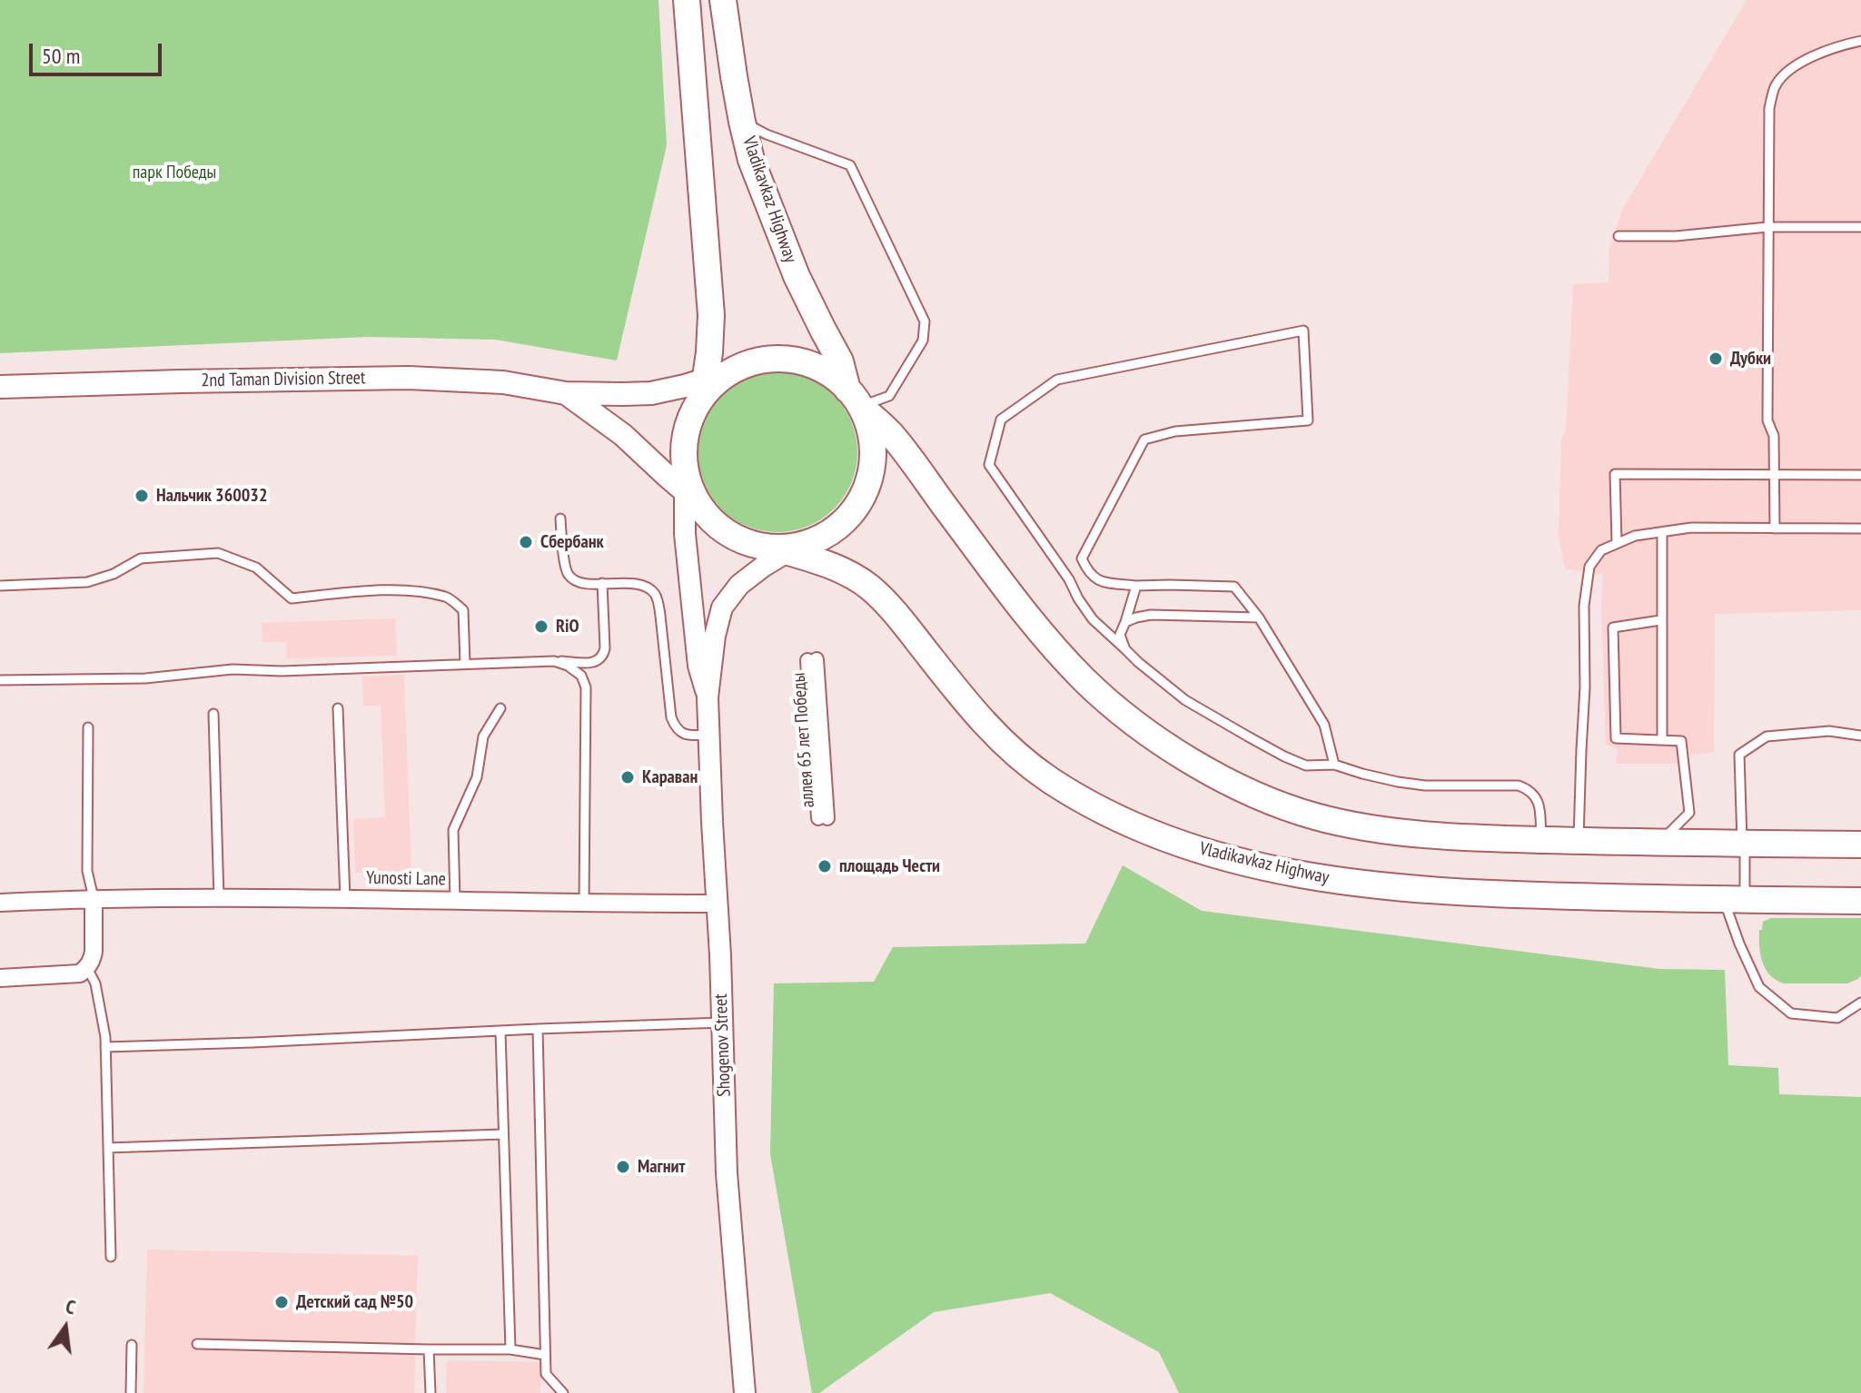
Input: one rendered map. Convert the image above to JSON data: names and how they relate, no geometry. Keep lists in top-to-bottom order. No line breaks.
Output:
{"streets":{"main road":["Vladikavkaz Highway","2nd Taman Division Street"],"street":["аллея 65 лет Победы","Yunosti Lane","Shogenov Street"]},"crossings":[["Vladikavkaz Highway","2nd Taman Division Street"],["Yunosti Lane","Shogenov Street"]],"parks":["парк Победы"],"places":["Дубки","Нальчик 360032","Сбербанк","RiO","Караван","площадь Чести","Магнит","Детский сад №50"],"scale_bar":"50 m","north":"top"}
